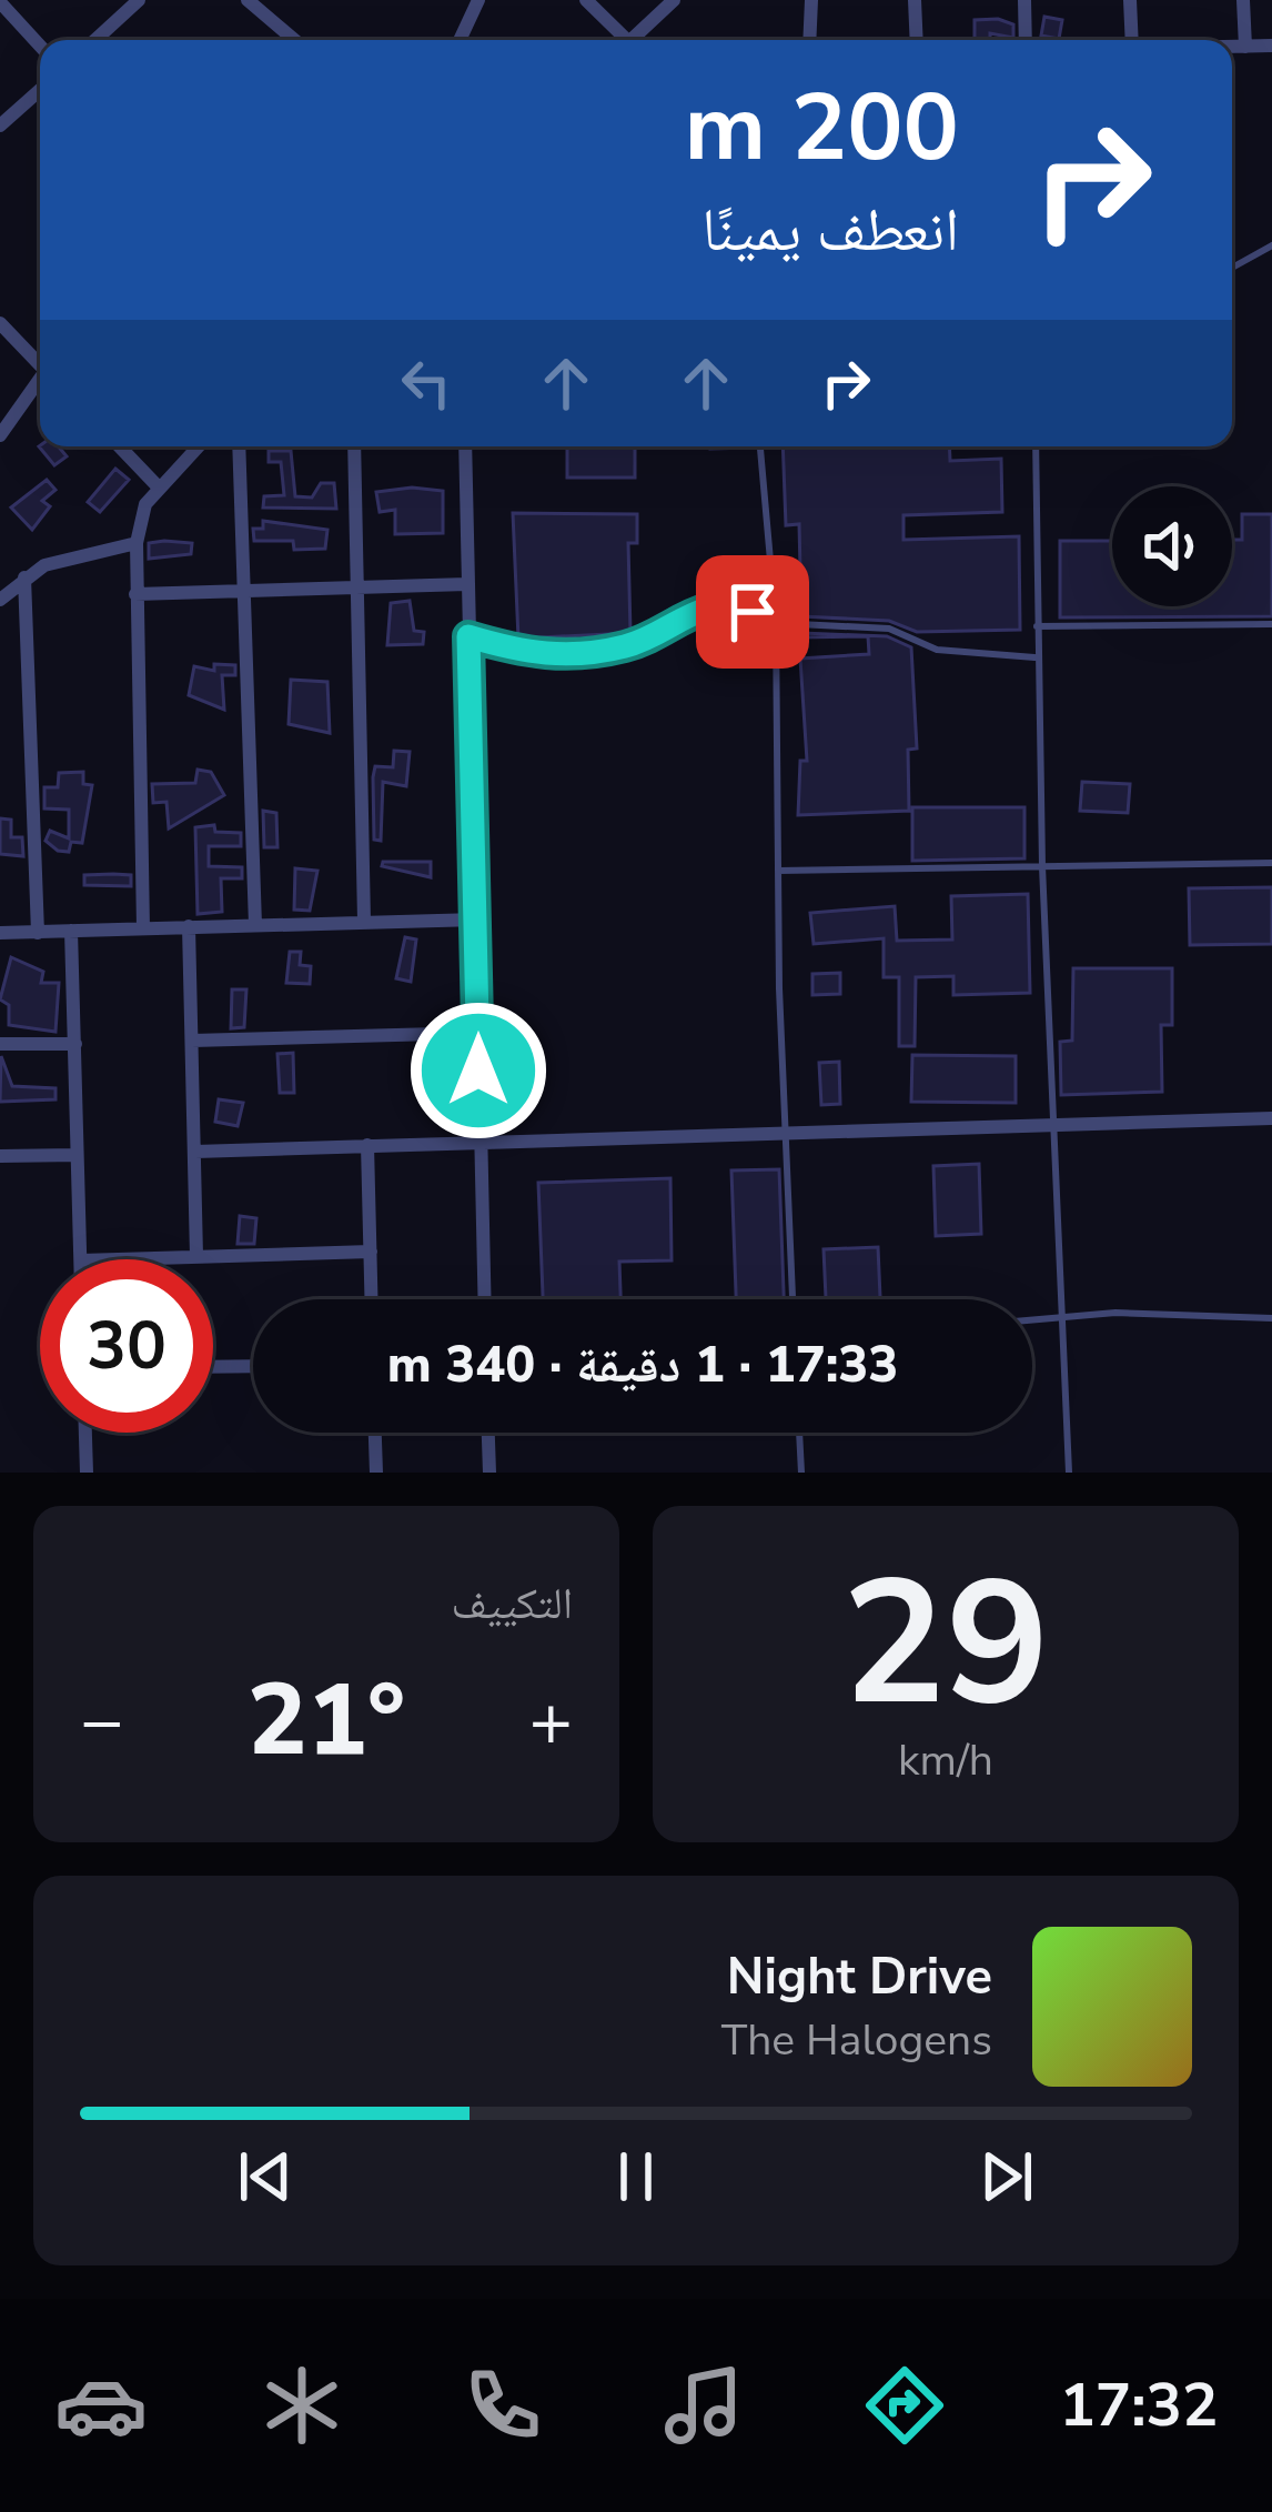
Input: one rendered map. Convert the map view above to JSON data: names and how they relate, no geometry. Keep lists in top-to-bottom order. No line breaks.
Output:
{"page":{"turn":["200 m","انعطف يمينًا"],"limit":"30","trip":"17:33 · 1 دقيقة · 340 m","tile":[["29","km/h"],"التكييف"],"heat":["−","21°","+"],"song":["Night Drive","The Halogens"],"tabs":"17:32"}}
